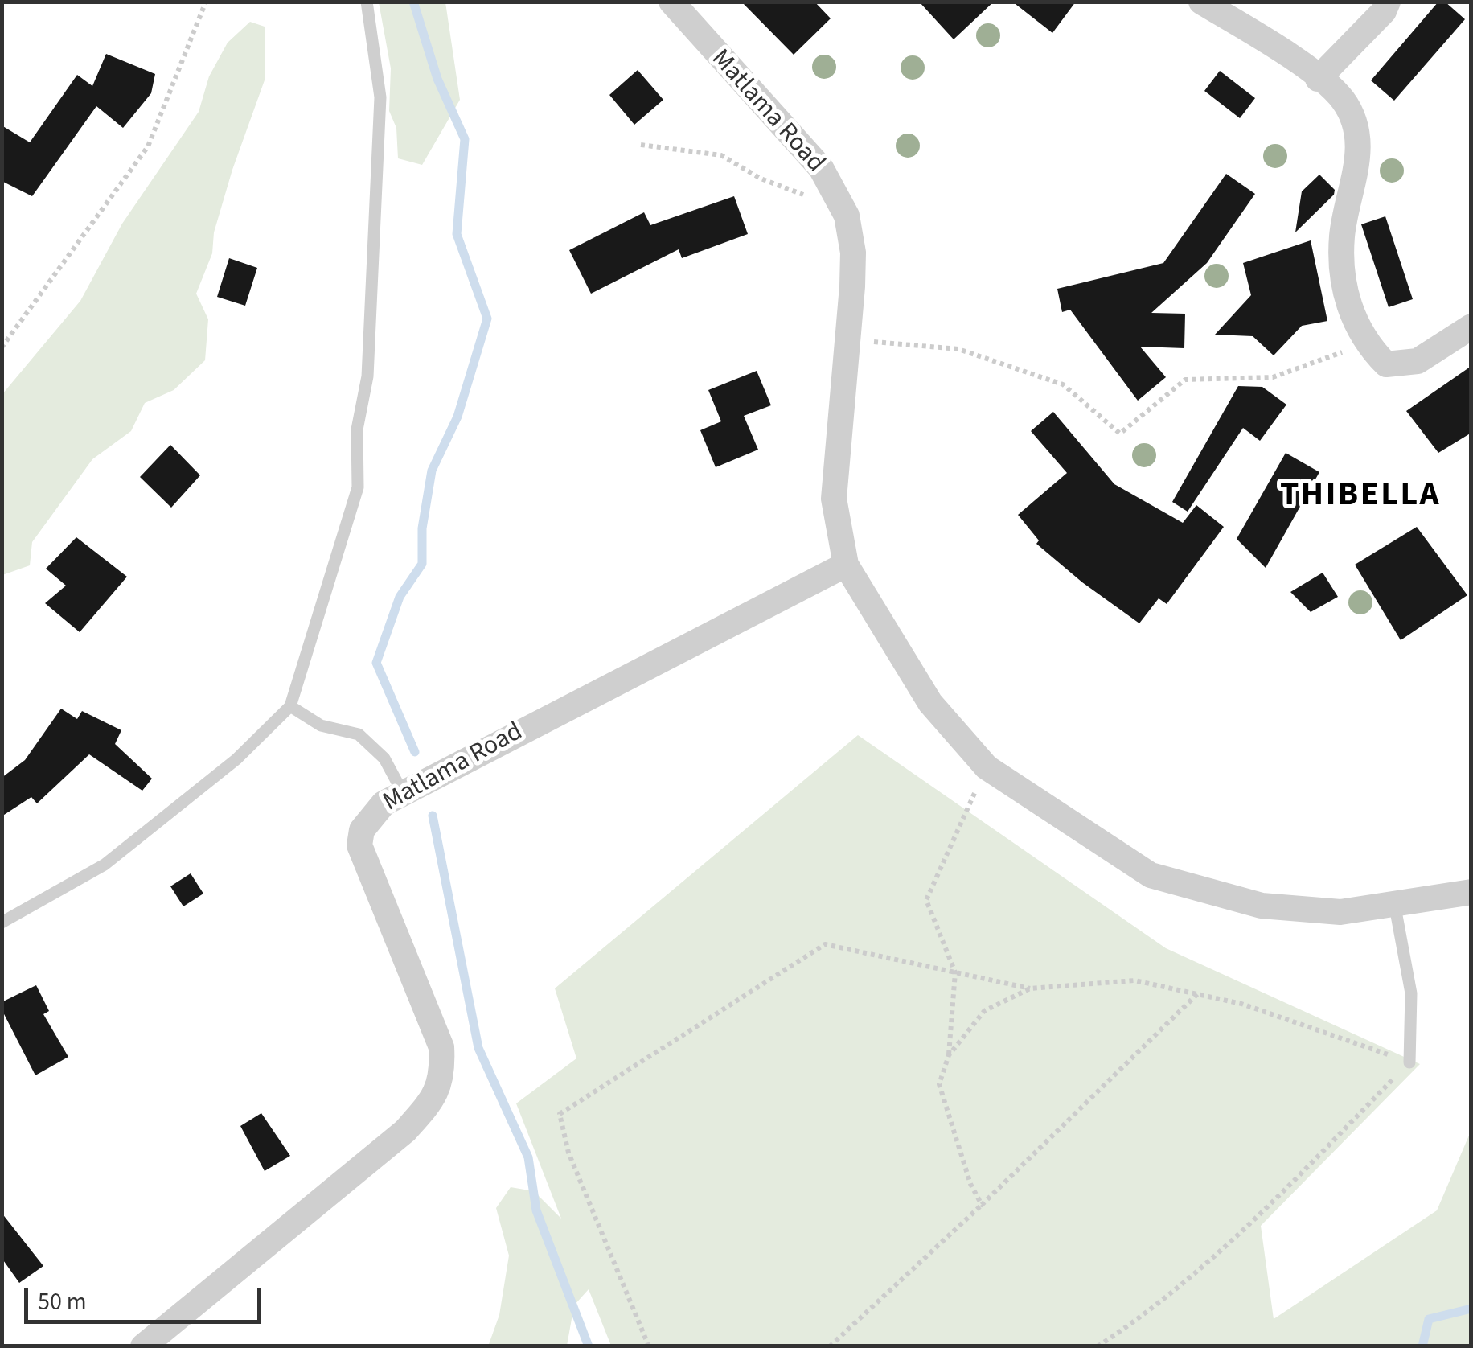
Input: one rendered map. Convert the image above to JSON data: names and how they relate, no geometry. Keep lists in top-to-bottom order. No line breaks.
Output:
{"streets":{"street":["Matlama Road"]},"districts":["THIBELLA"],"scale_bar":"50 m"}
